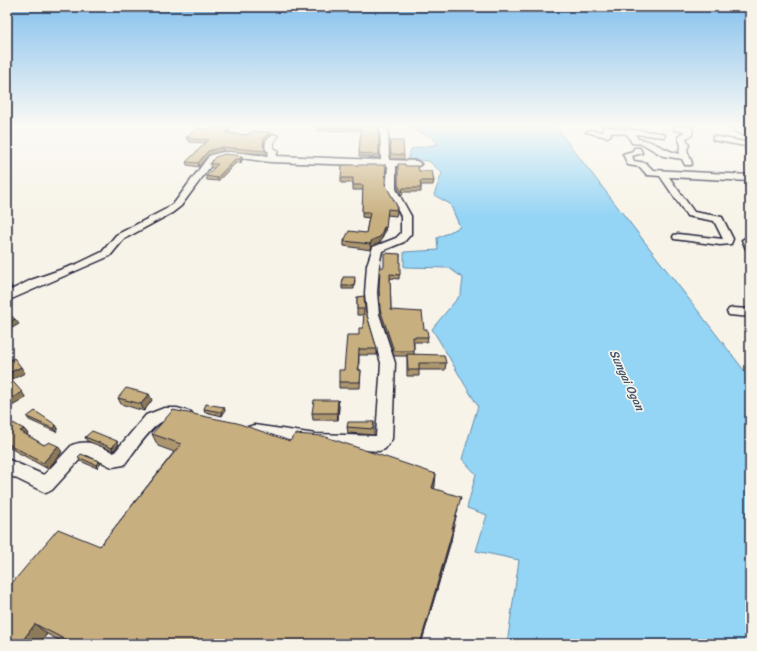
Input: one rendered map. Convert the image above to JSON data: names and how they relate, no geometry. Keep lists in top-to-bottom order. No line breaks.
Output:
{"water":["Sungai Ogan"]}
